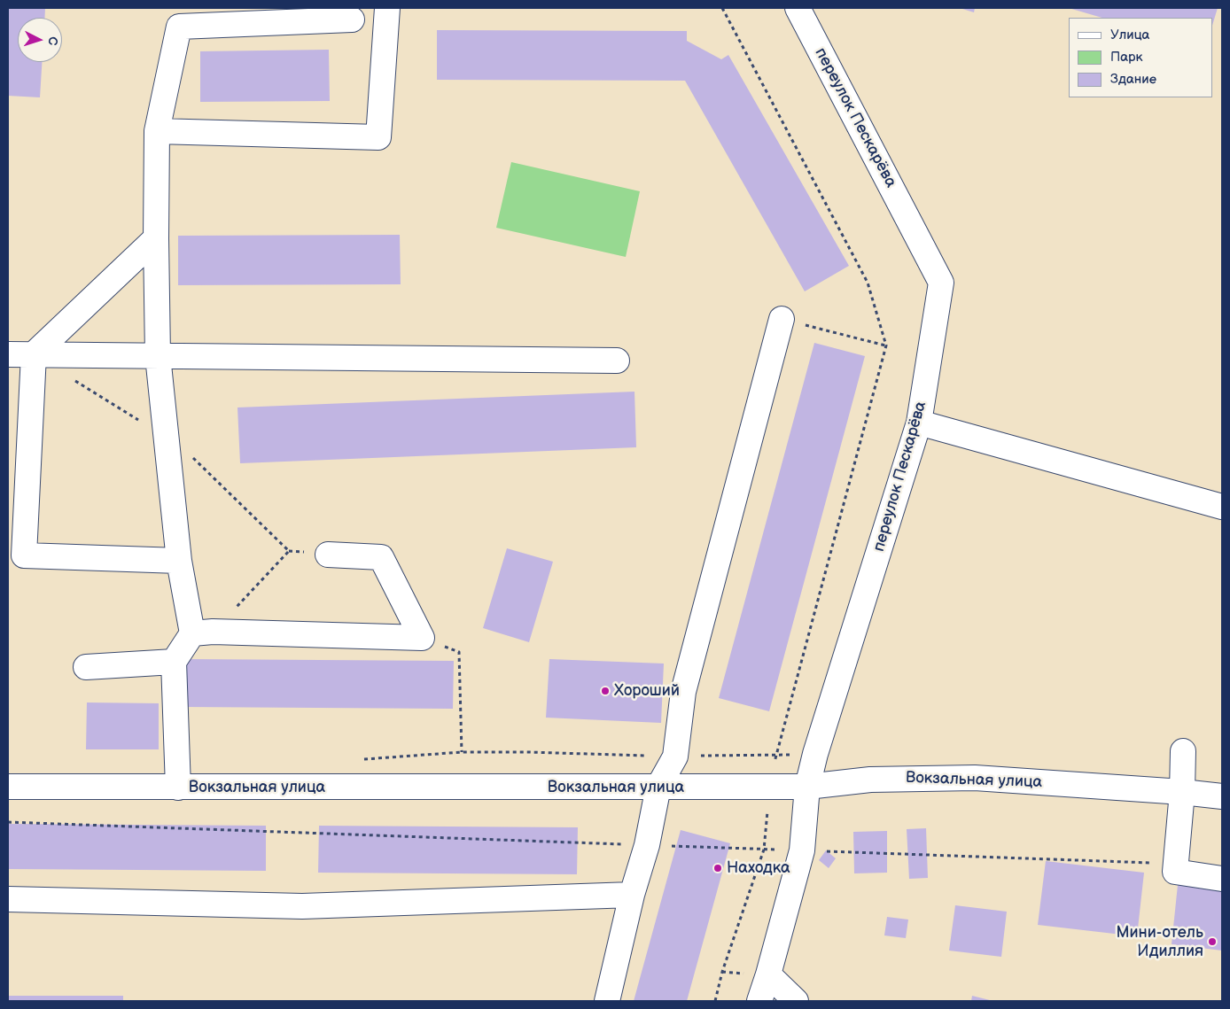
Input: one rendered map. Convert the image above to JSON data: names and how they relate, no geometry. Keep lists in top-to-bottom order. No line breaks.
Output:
{"streets":{"main road":["переулок Пескарёва","Вокзальная улица"]},"crossings":[["переулок Пескарёва","Вокзальная улица"]],"places":["Хороший","Находка","Мини-отель Идиллия"],"legend":["Улица","Парк","Здание"],"north":"right"}
